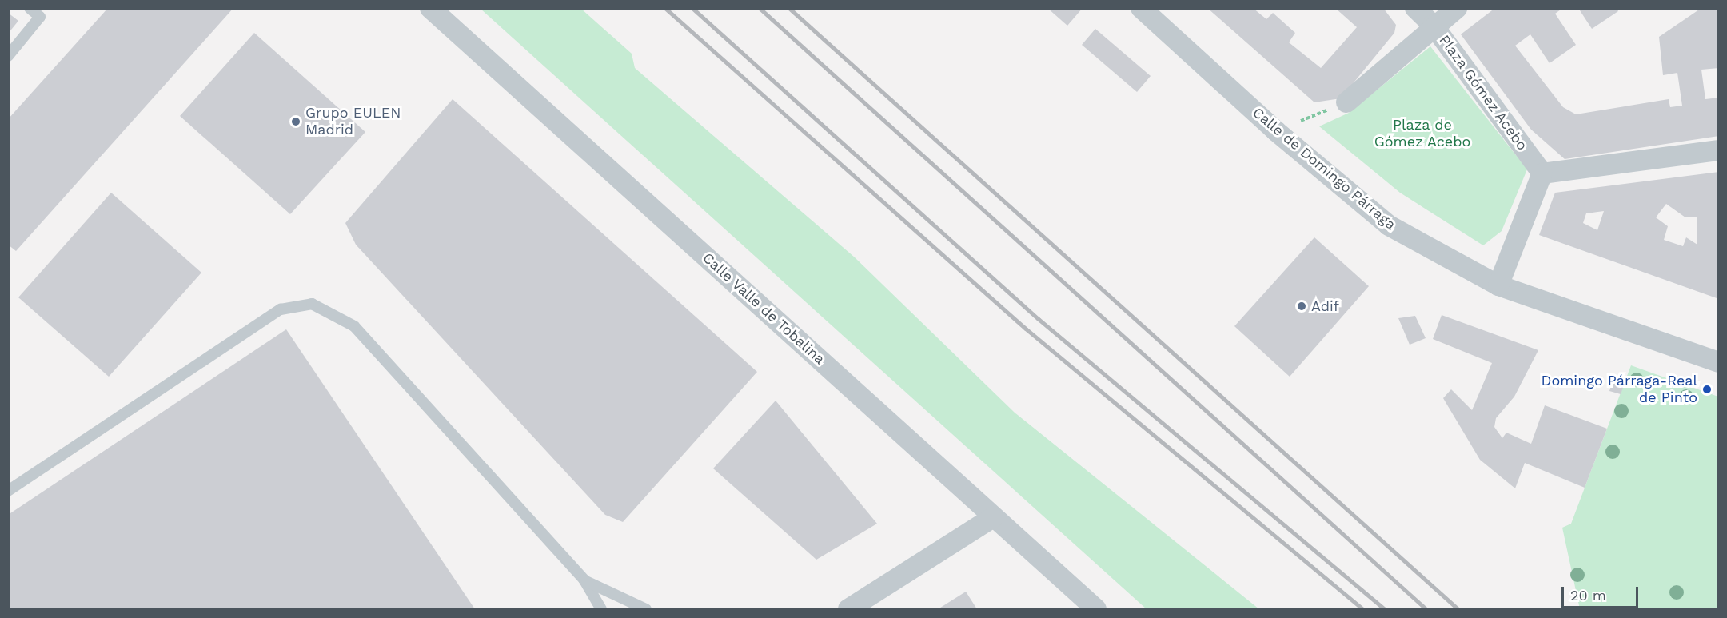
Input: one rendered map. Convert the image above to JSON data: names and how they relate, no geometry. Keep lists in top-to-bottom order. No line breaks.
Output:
{"streets":{"street":["Plaza Gómez Acebo","Calle de Domingo Párraga","Calle Valle de Tobalina"]},"parks":["Plaza de Gómez Acebo"],"places":["Grupo EULEN Madrid","Adif","Domingo Párraga-Real de Pinto"],"scale_bar":"20 m"}
